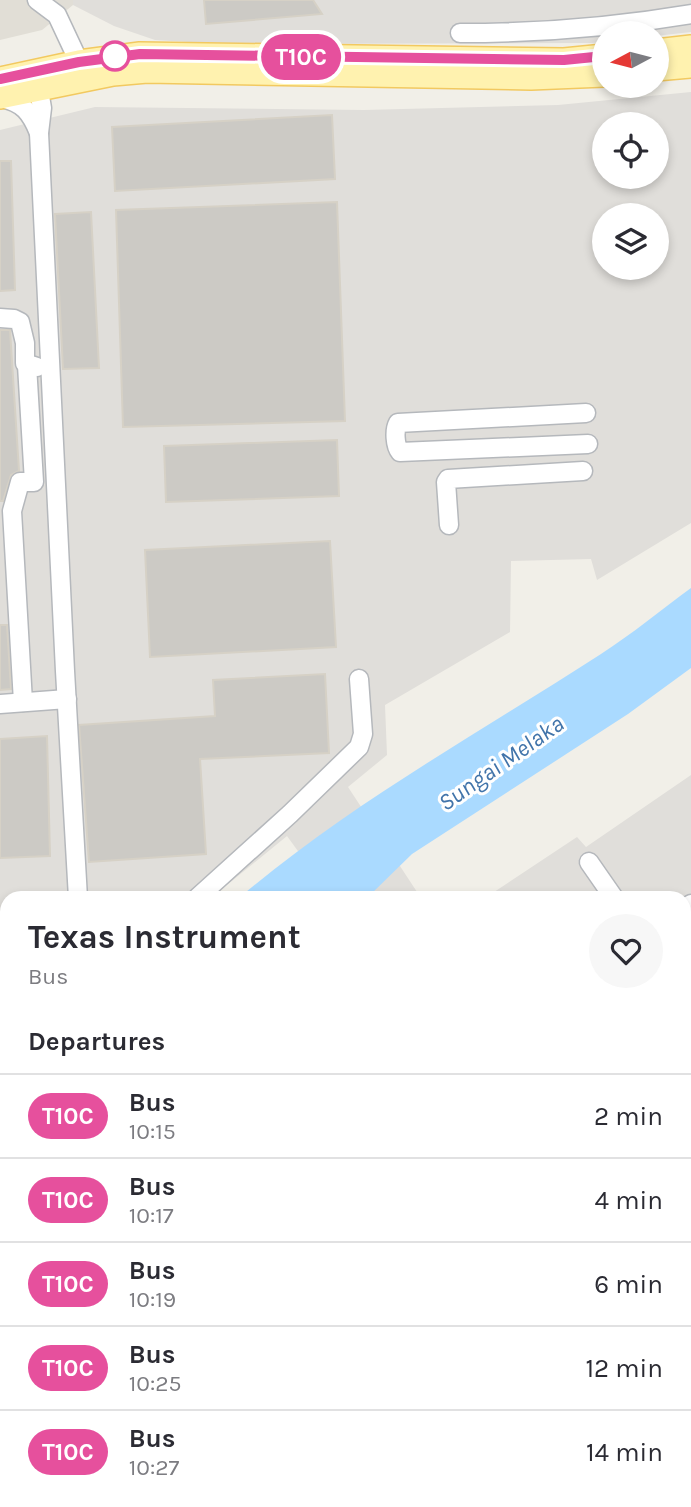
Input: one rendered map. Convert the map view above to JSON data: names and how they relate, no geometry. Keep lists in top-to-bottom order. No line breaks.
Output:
{"water":["Sungai Melaka"],"lines":["bus line T10C"],"north":"left","page":{"on_map":"T10C","heading":[["Texas Instrument","Bus"],"Departures"],"list":[{"mark":"T10C","name":"Bus","note":"10:15","value":"2 min"},{"mark":"T10C","name":"Bus","note":"10:17","value":"4 min"},{"mark":"T10C","name":"Bus","note":"10:19","value":"6 min"},{"mark":"T10C","name":"Bus","note":"10:25","value":"12 min"},{"mark":"T10C","name":"Bus","note":"10:27","value":"14 min"}]}}
